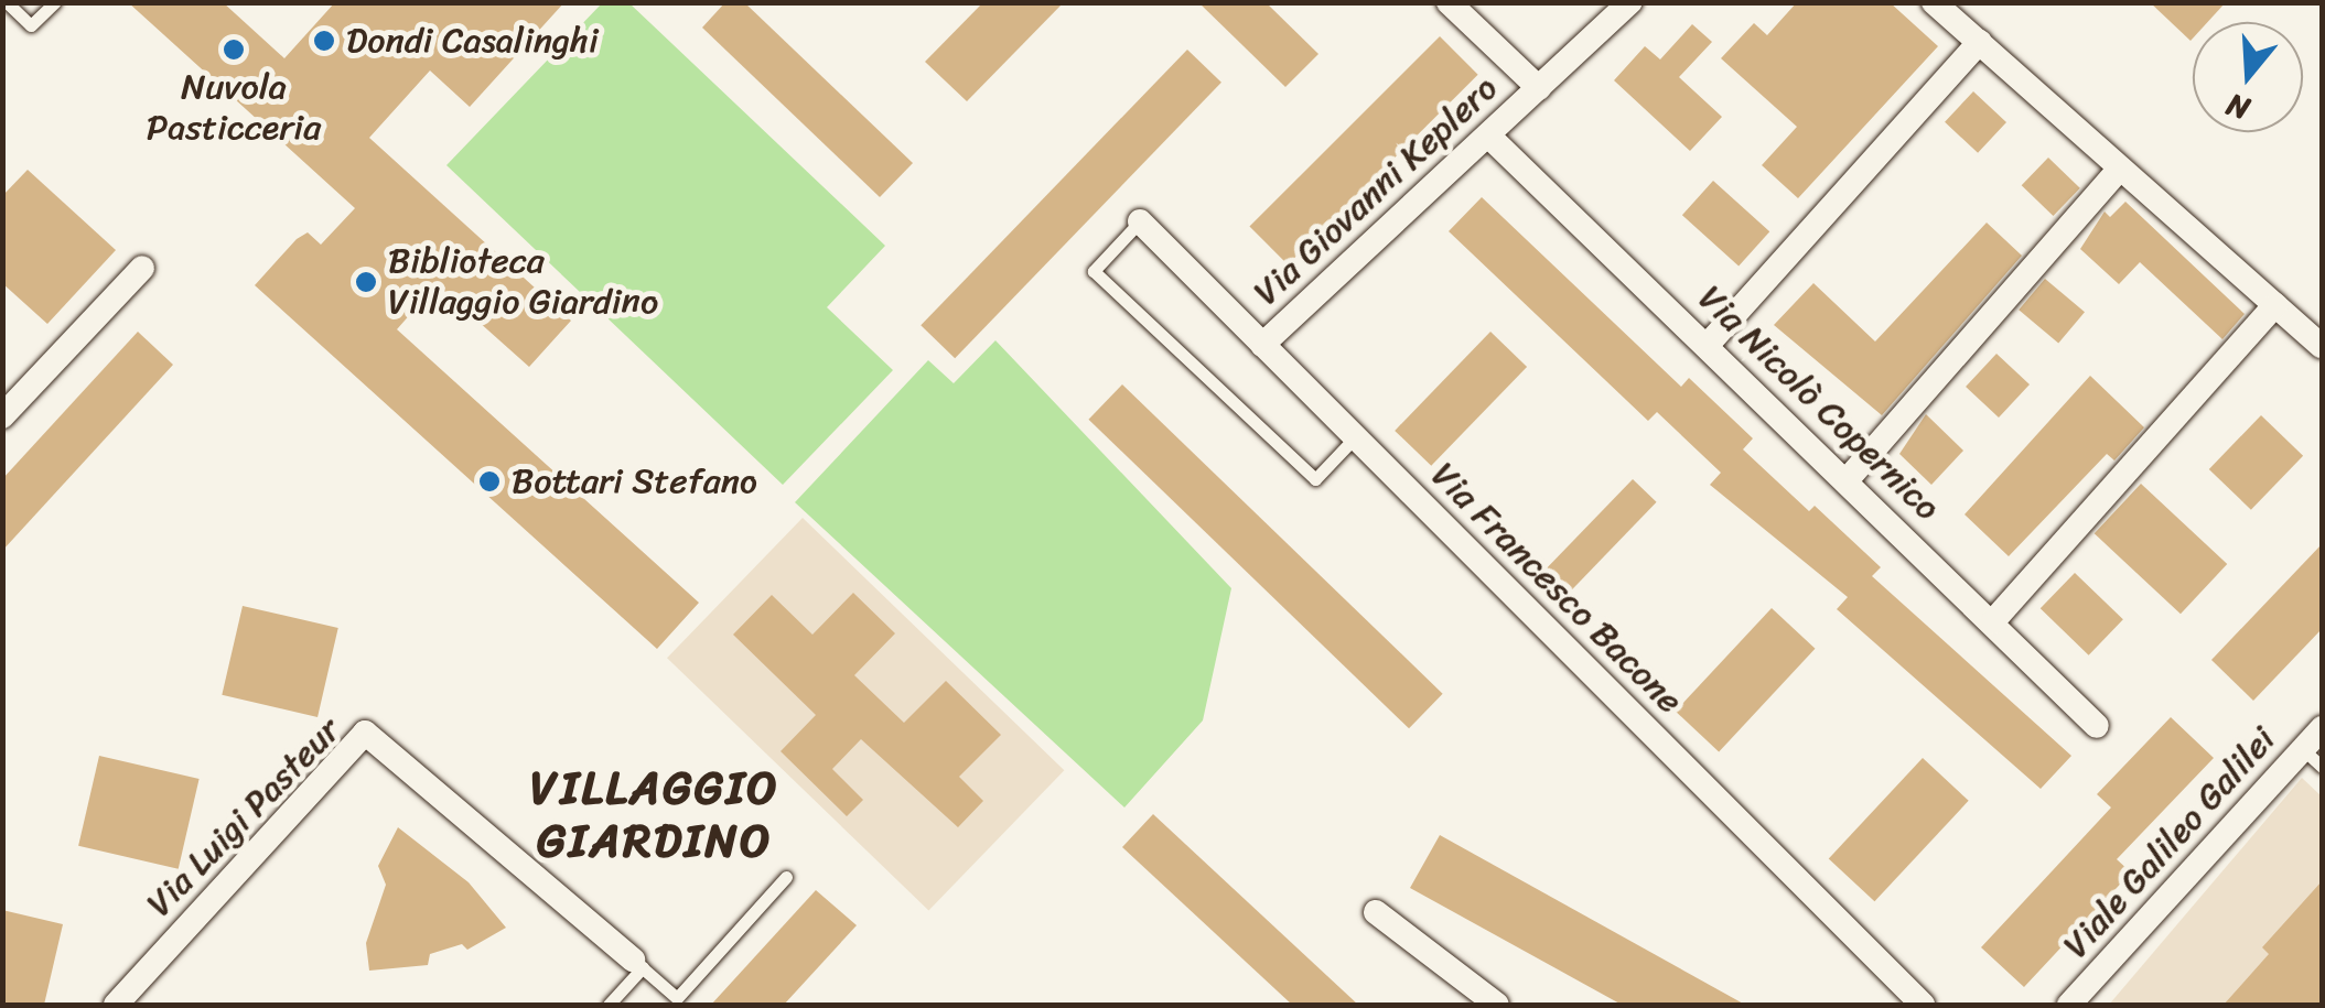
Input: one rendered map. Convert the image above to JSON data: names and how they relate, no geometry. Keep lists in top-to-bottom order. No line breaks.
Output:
{"streets":{"street":["Via Giovanni Keplero","Via Nicolò Copernico","Via Francesco Bacone","Via Luigi Pasteur","Viale Galileo Galilei"]},"crossings":[["Via Giovanni Keplero","Via Nicolò Copernico"],["Via Giovanni Keplero","Via Francesco Bacone"]],"districts":["VILLAGGIO GIARDINO"],"places":["Dondi Casalinghi","Nuvola Pasticceria","Biblioteca Villaggio Giardino","Bottari Stefano"],"north":"bottom"}
